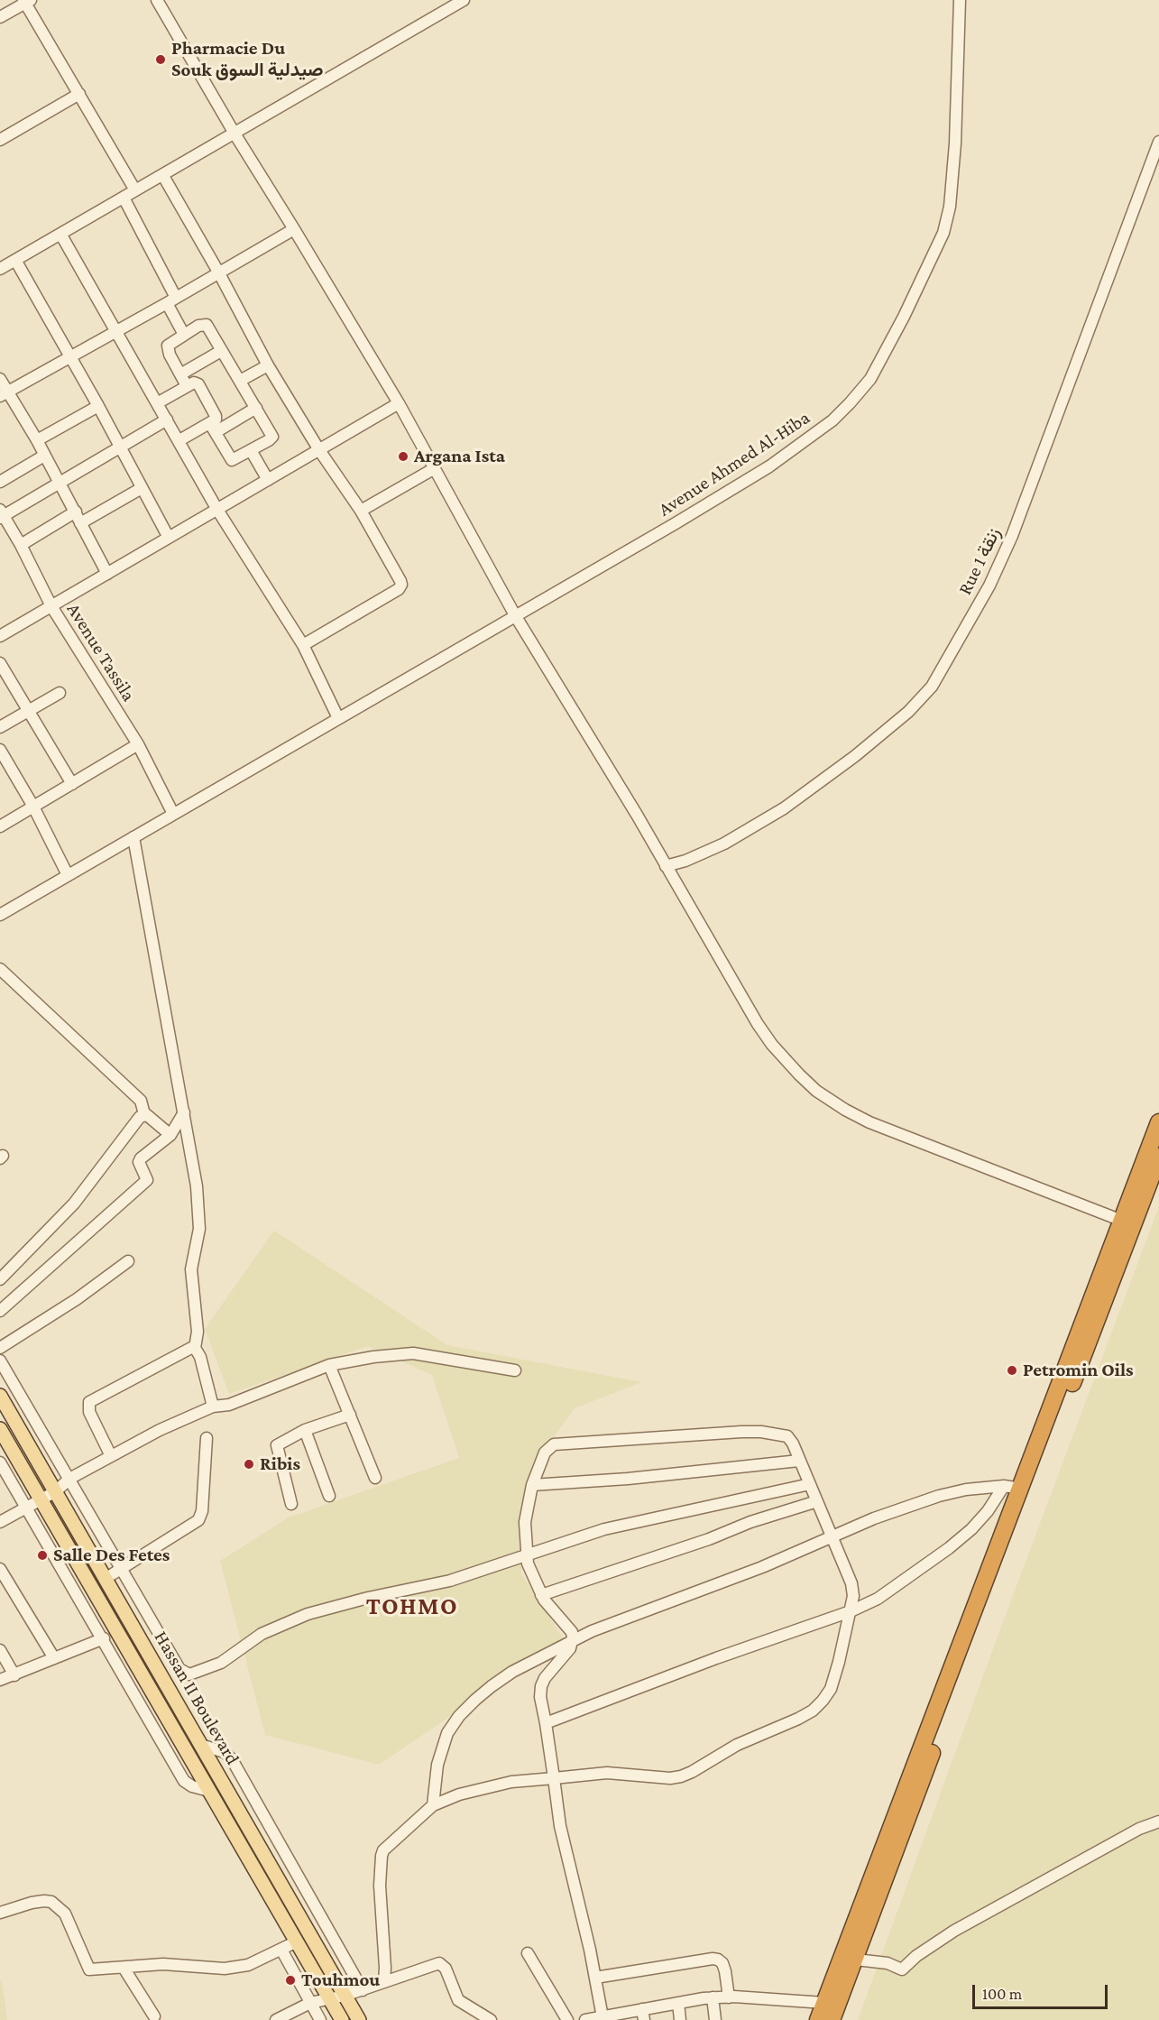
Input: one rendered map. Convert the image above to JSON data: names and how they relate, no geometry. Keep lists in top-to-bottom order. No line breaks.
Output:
{"streets":{"main road":["Hassan II Boulevard"],"street":["Avenue Ahmed Al-Hiba","Rue 1 زنقة","Avenue Tassila"]},"crossings":[["Avenue Ahmed Al-Hiba","Avenue Tassila"]],"districts":["TOHMO"],"places":["Pharmacie Du Souk صيدلية السوق","Argana Ista","Petromin Oils","Ribis","Salle Des Fetes","Touhmou"],"scale_bar":"100 m"}
